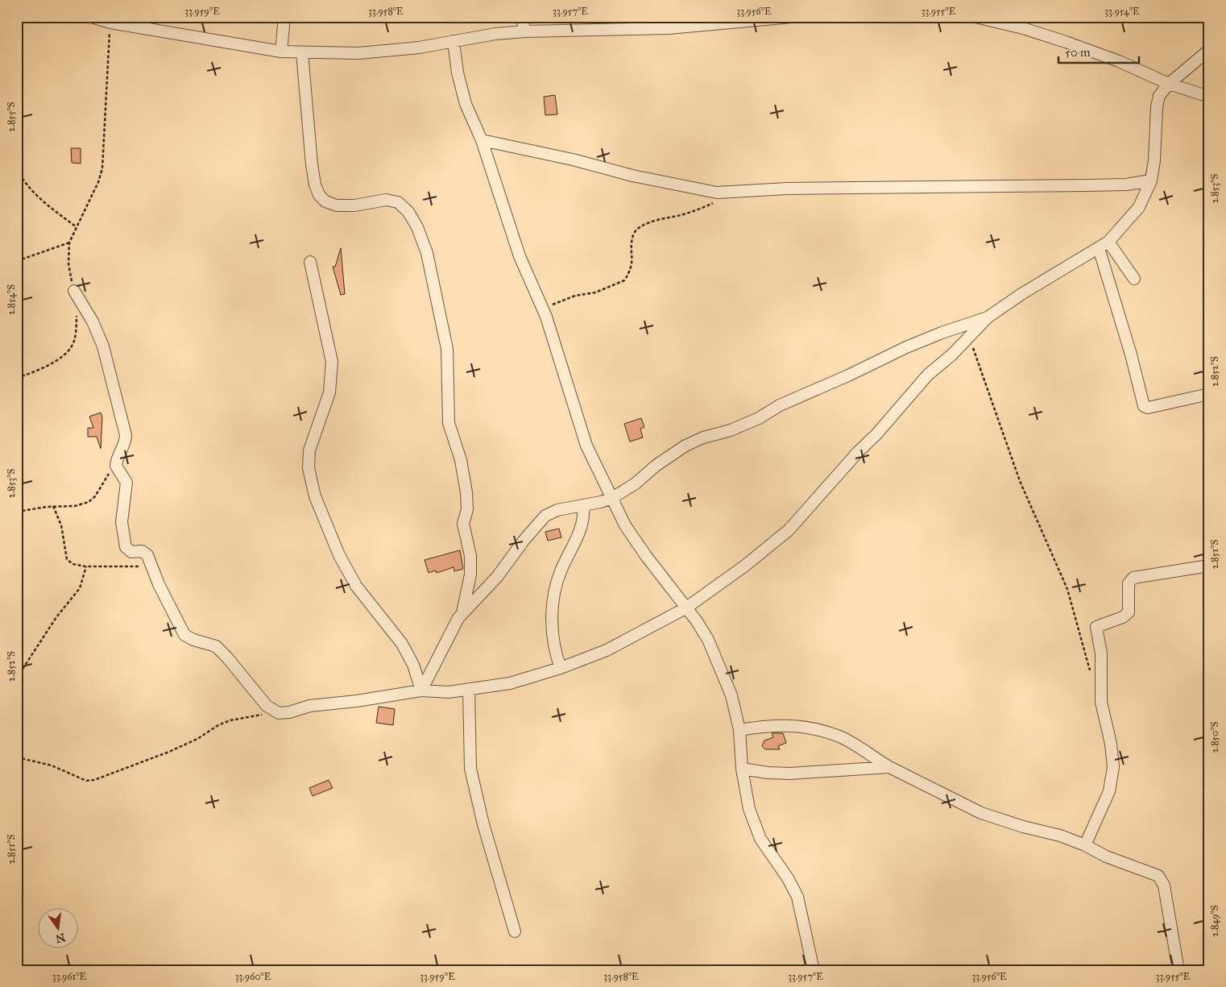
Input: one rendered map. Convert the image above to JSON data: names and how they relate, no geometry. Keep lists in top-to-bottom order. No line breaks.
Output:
{"scale_bar":"50 m","north":"bottom","coordinates":["33.959°E","33.958°E","33.957°E","33.956°E","33.955°E","33.954°E","2.855°S","2.853°S","2.854°S","2.852°S","2.851°S","2.850°S","2.849°S","33.961°E","33.960°E"]}
